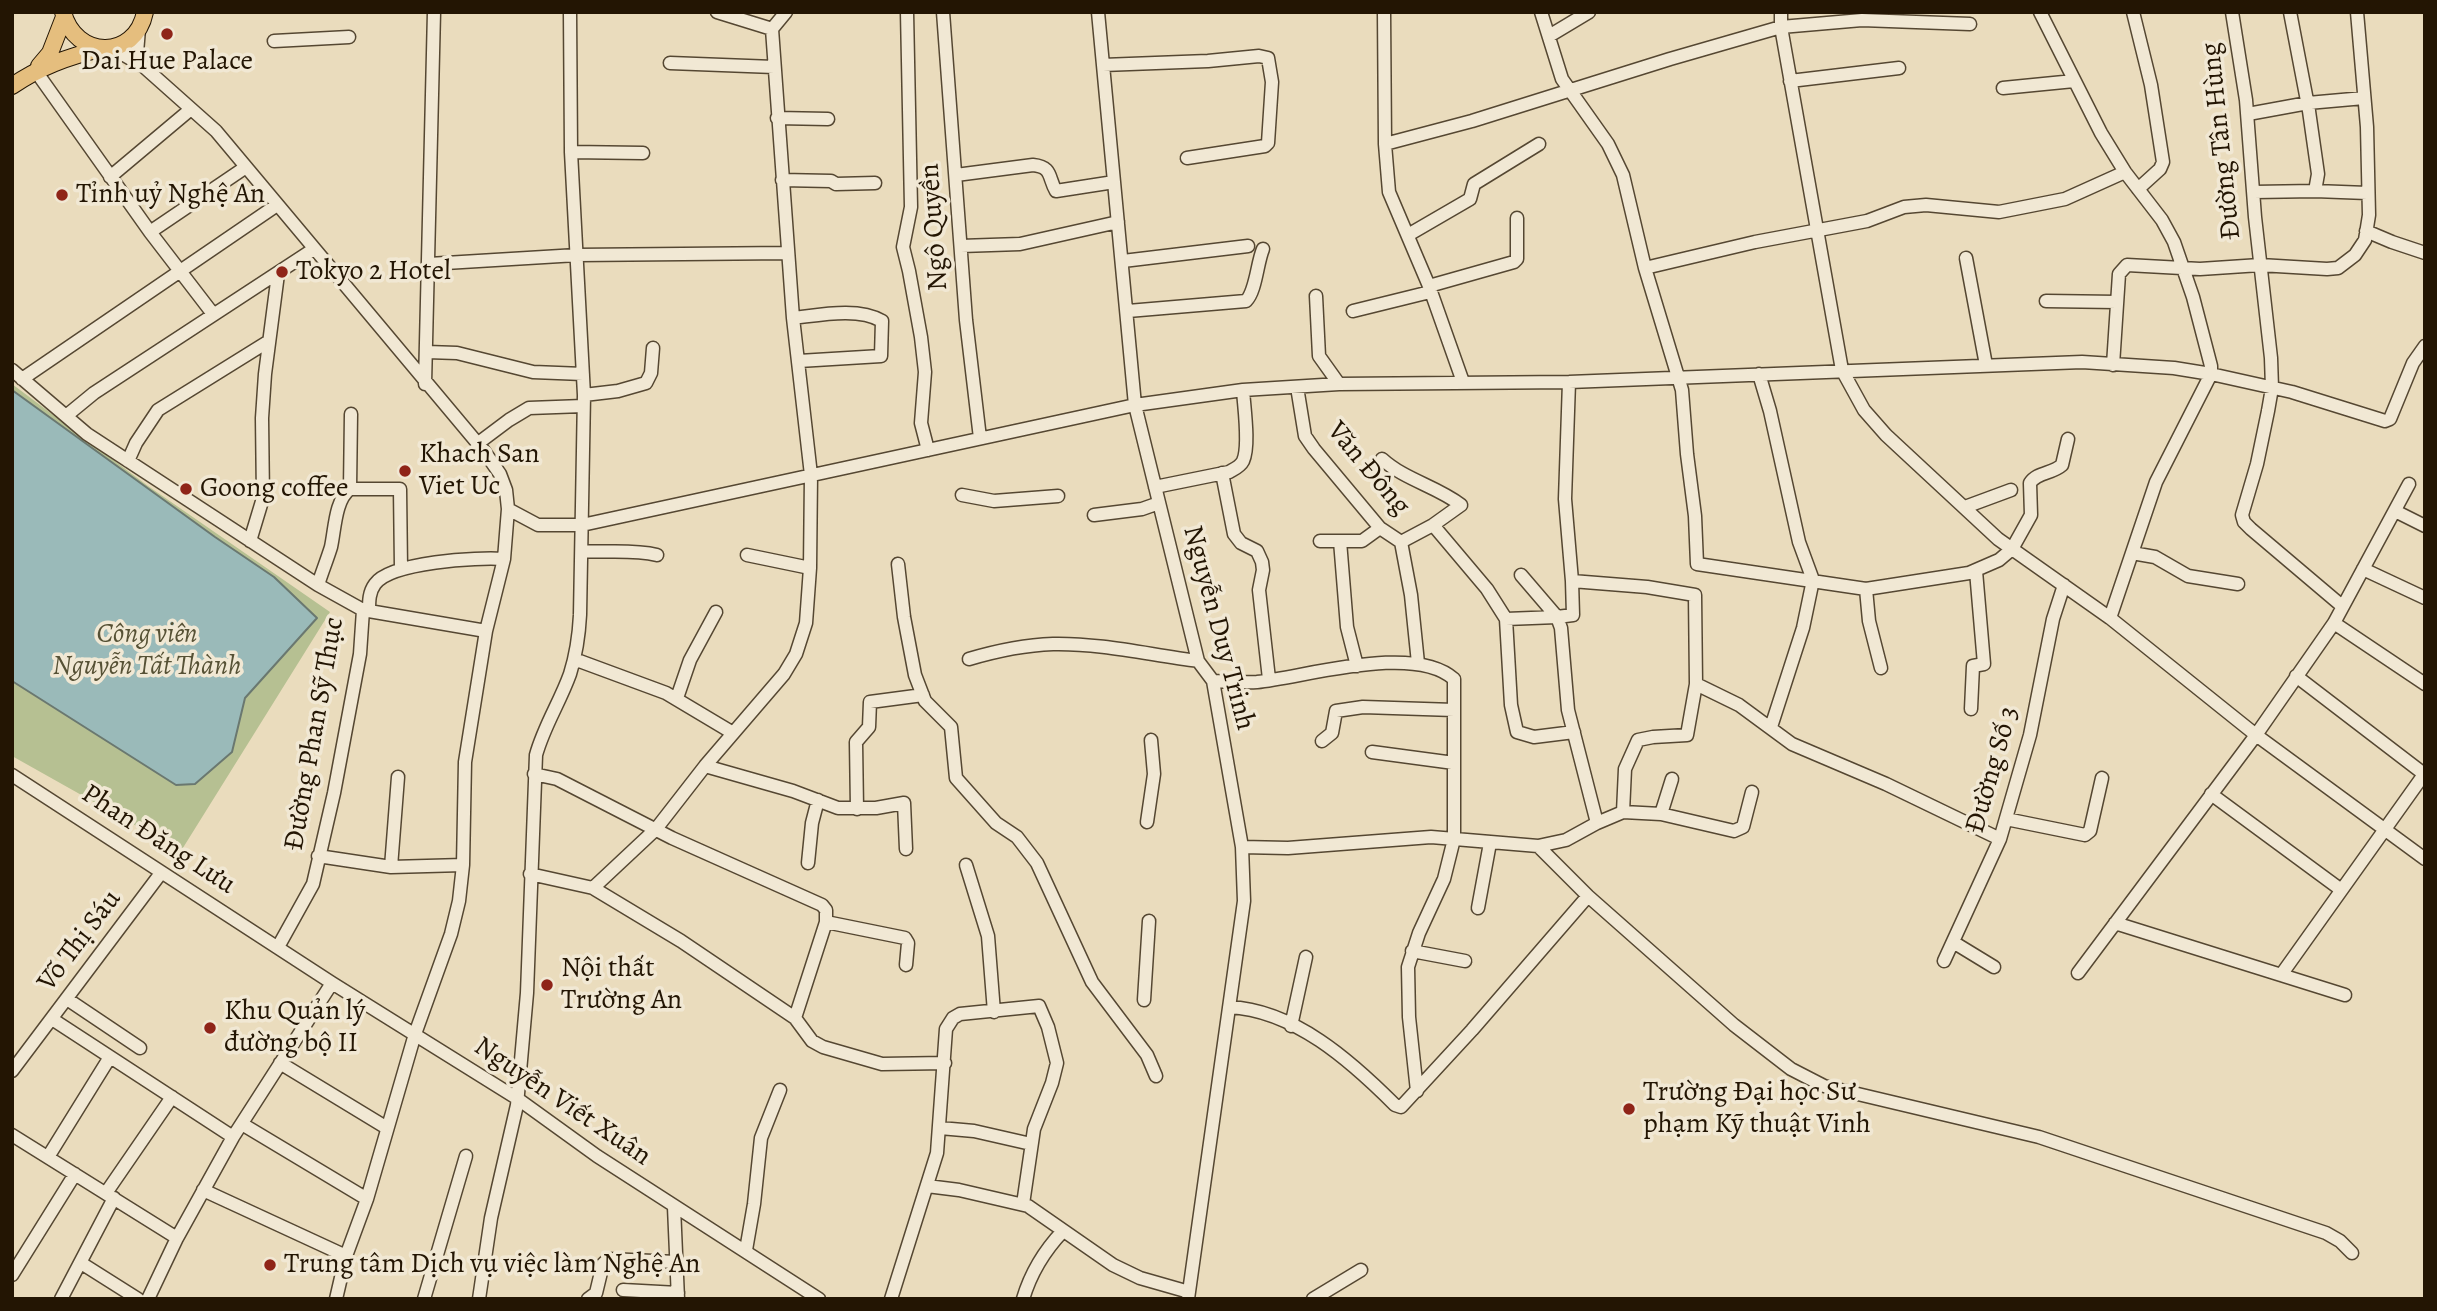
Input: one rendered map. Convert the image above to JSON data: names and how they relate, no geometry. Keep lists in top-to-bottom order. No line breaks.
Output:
{"streets":{"street":["Đường Tân Hùng","Ngô Quyền","Văn Đông","Nguyễn Duy Trinh","Đường Phan Sỹ Thục","Đường Số 3","Phan Đăng Lưu","Võ Thị Sáu","Nguyễn Viết Xuân"]},"crossings":[["Đường Phan Sỹ Thục","Phan Đăng Lưu"],["Đường Phan Sỹ Thục","Nguyễn Viết Xuân"],["Phan Đăng Lưu","Võ Thị Sáu"],["Phan Đăng Lưu","Nguyễn Viết Xuân"]],"parks":["Công viên Nguyễn Tất Thành"],"places":["Dai Hue Palace","Tỉnh uỷ Nghệ An","Tokyo 2 Hotel","Khach San Viet Uc","Goong coffee","Nội thất Trường An","Khu Quản lý đường bộ II","Trường Đại học Sư phạm Kỹ thuật Vinh","Trung tâm Dịch vụ việc làm Nghệ An"]}
